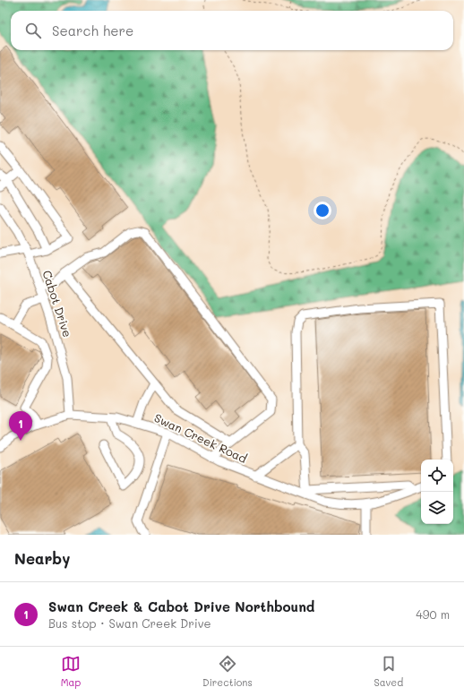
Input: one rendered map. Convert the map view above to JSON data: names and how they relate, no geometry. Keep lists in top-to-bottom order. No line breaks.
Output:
{"streets":{"street":["Cabot Drive","Swan Creek Road"]},"crossings":[["Cabot Drive","Swan Creek Road"]],"page":{"search":"Search here","pins":"1","heading":"Nearby","list":[{"mark":"1","name":"Swan Creek & Cabot Drive Northbound","note":"Bus stop · Swan Creek Drive","value":"490 m"}],"nav":["Map","Directions","Saved"]}}
